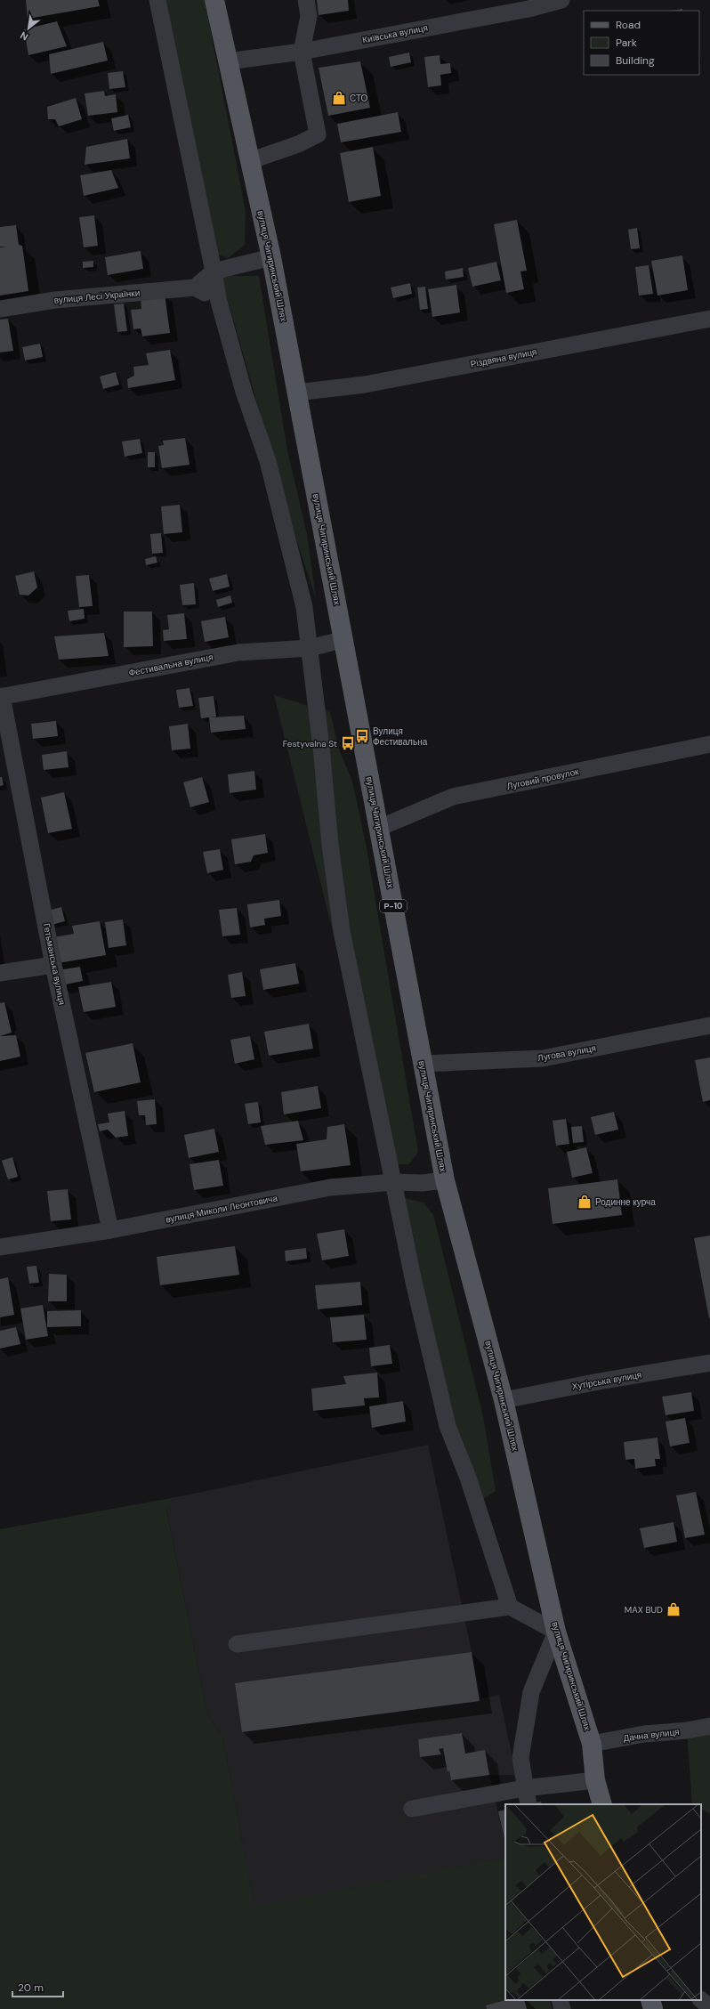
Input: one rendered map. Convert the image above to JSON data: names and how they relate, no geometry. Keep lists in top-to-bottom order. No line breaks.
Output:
{"streets":{"main road":["вулиця Чигиринський Шлях","Р-10"],"street":["Київська вулиця","вулиця Лесі Українки","Різдвяна вулиця","Фестивальна вулиця","Луговий провулок","Гетьманська вулиця","Лугова вулиця","вулиця Миколи Леонтовича","Хутірська вулиця","Дачна вулиця"]},"crossings":[["Київська вулиця","вулиця Чигиринський Шлях"],["вулиця Чигиринський Шлях","Різдвяна вулиця"],["вулиця Чигиринський Шлях","Фестивальна вулиця"],["вулиця Чигиринський Шлях","Луговий провулок"],["вулиця Чигиринський Шлях","Лугова вулиця"],["вулиця Чигиринський Шлях","вулиця Миколи Леонтовича"],["вулиця Чигиринський Шлях","Хутірська вулиця"],["вулиця Чигиринський Шлях","Дачна вулиця"],["Фестивальна вулиця","Гетьманська вулиця"],["Гетьманська вулиця","вулиця Миколи Леонтовича"]],"places":{"shop":["СТО","Родинне курча","MAX BUD"],"bus stop":["Вулиця Фестивальна","Festyvalna St"]},"legend":["Road","Park","Building"],"scale_bar":"20 m","north":"bottom left"}
